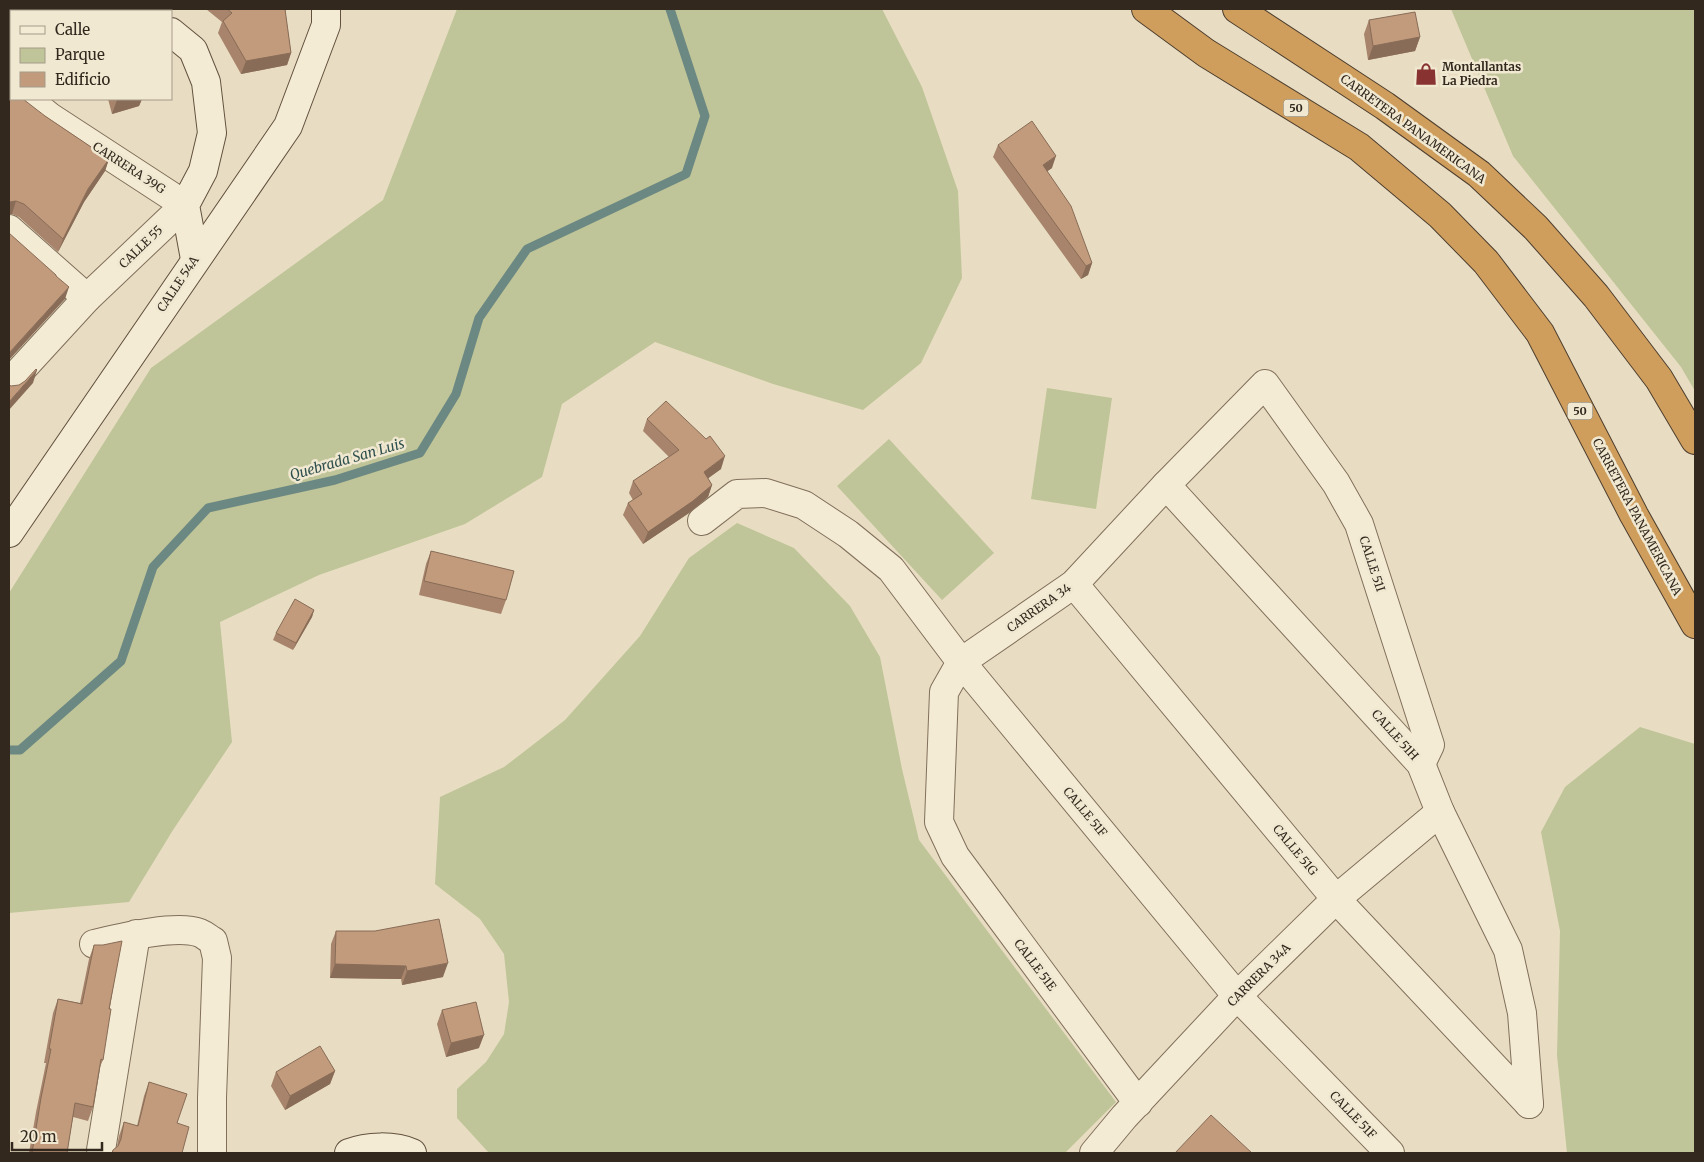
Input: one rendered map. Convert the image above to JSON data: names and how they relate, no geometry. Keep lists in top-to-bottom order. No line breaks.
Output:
{"streets":{"highway":["50","CARRETERA PANAMERICANA"],"street":["CARRERA 39G","CALLE 55","CALLE 54A","CALLE 51I","CARRERA 34","CALLE 51H","CALLE 51F","CALLE 51G","CALLE 51E","CARRERA 34A"]},"crossings":[["CARRERA 39G","CALLE 55"],["CALLE 51I","CARRERA 34"],["CALLE 51I","CALLE 51H"],["CARRERA 34","CALLE 51H"],["CARRERA 34","CALLE 51F"],["CARRERA 34","CALLE 51G"],["CARRERA 34","CALLE 51E"],["CALLE 51H","CALLE 51G"],["CALLE 51H","CARRERA 34A"],["CALLE 51F","CARRERA 34A"],["CALLE 51G","CARRERA 34A"],["CALLE 51E","CARRERA 34A"]],"water":["Quebrada San Luis"],"places":{"shop":["Montallantas La Piedra"]},"legend":["Calle","Parque","Edificio"],"scale_bar":"20 m"}
